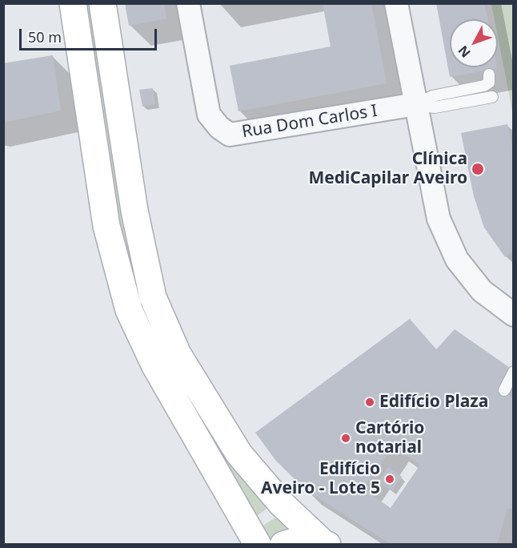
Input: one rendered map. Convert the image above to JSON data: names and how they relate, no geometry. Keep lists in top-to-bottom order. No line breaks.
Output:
{"streets":{"street":["Rua Dom Carlos I"]},"places":["Clínica MediCapilar Aveiro","Edifício Plaza","Cartório notarial","Edifício Aveiro - Lote 5"],"scale_bar":"50 m","north":"bottom left"}
